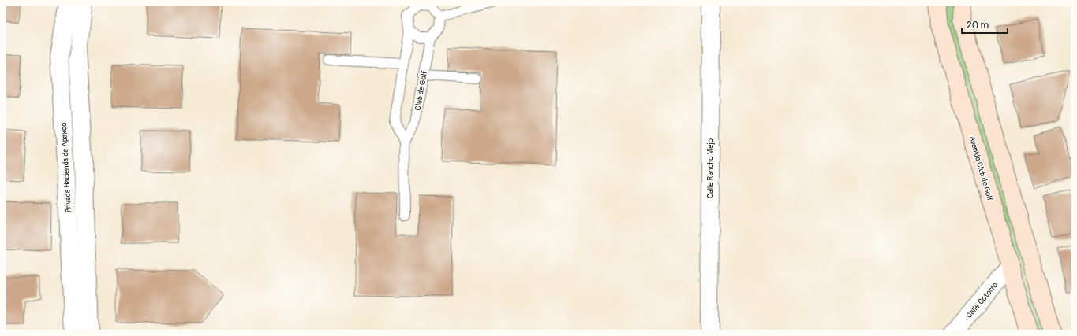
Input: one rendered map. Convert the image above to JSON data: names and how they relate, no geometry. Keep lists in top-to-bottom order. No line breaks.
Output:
{"streets":{"street":["Privada Hacienda de Apaxco","Calle Rancho Viejo","Avenida Club de Golf","Calle Cotorro"],"lane":["Club de Golf"]},"crossings":[["Avenida Club de Golf","Calle Cotorro"]],"scale_bar":"20 m"}
